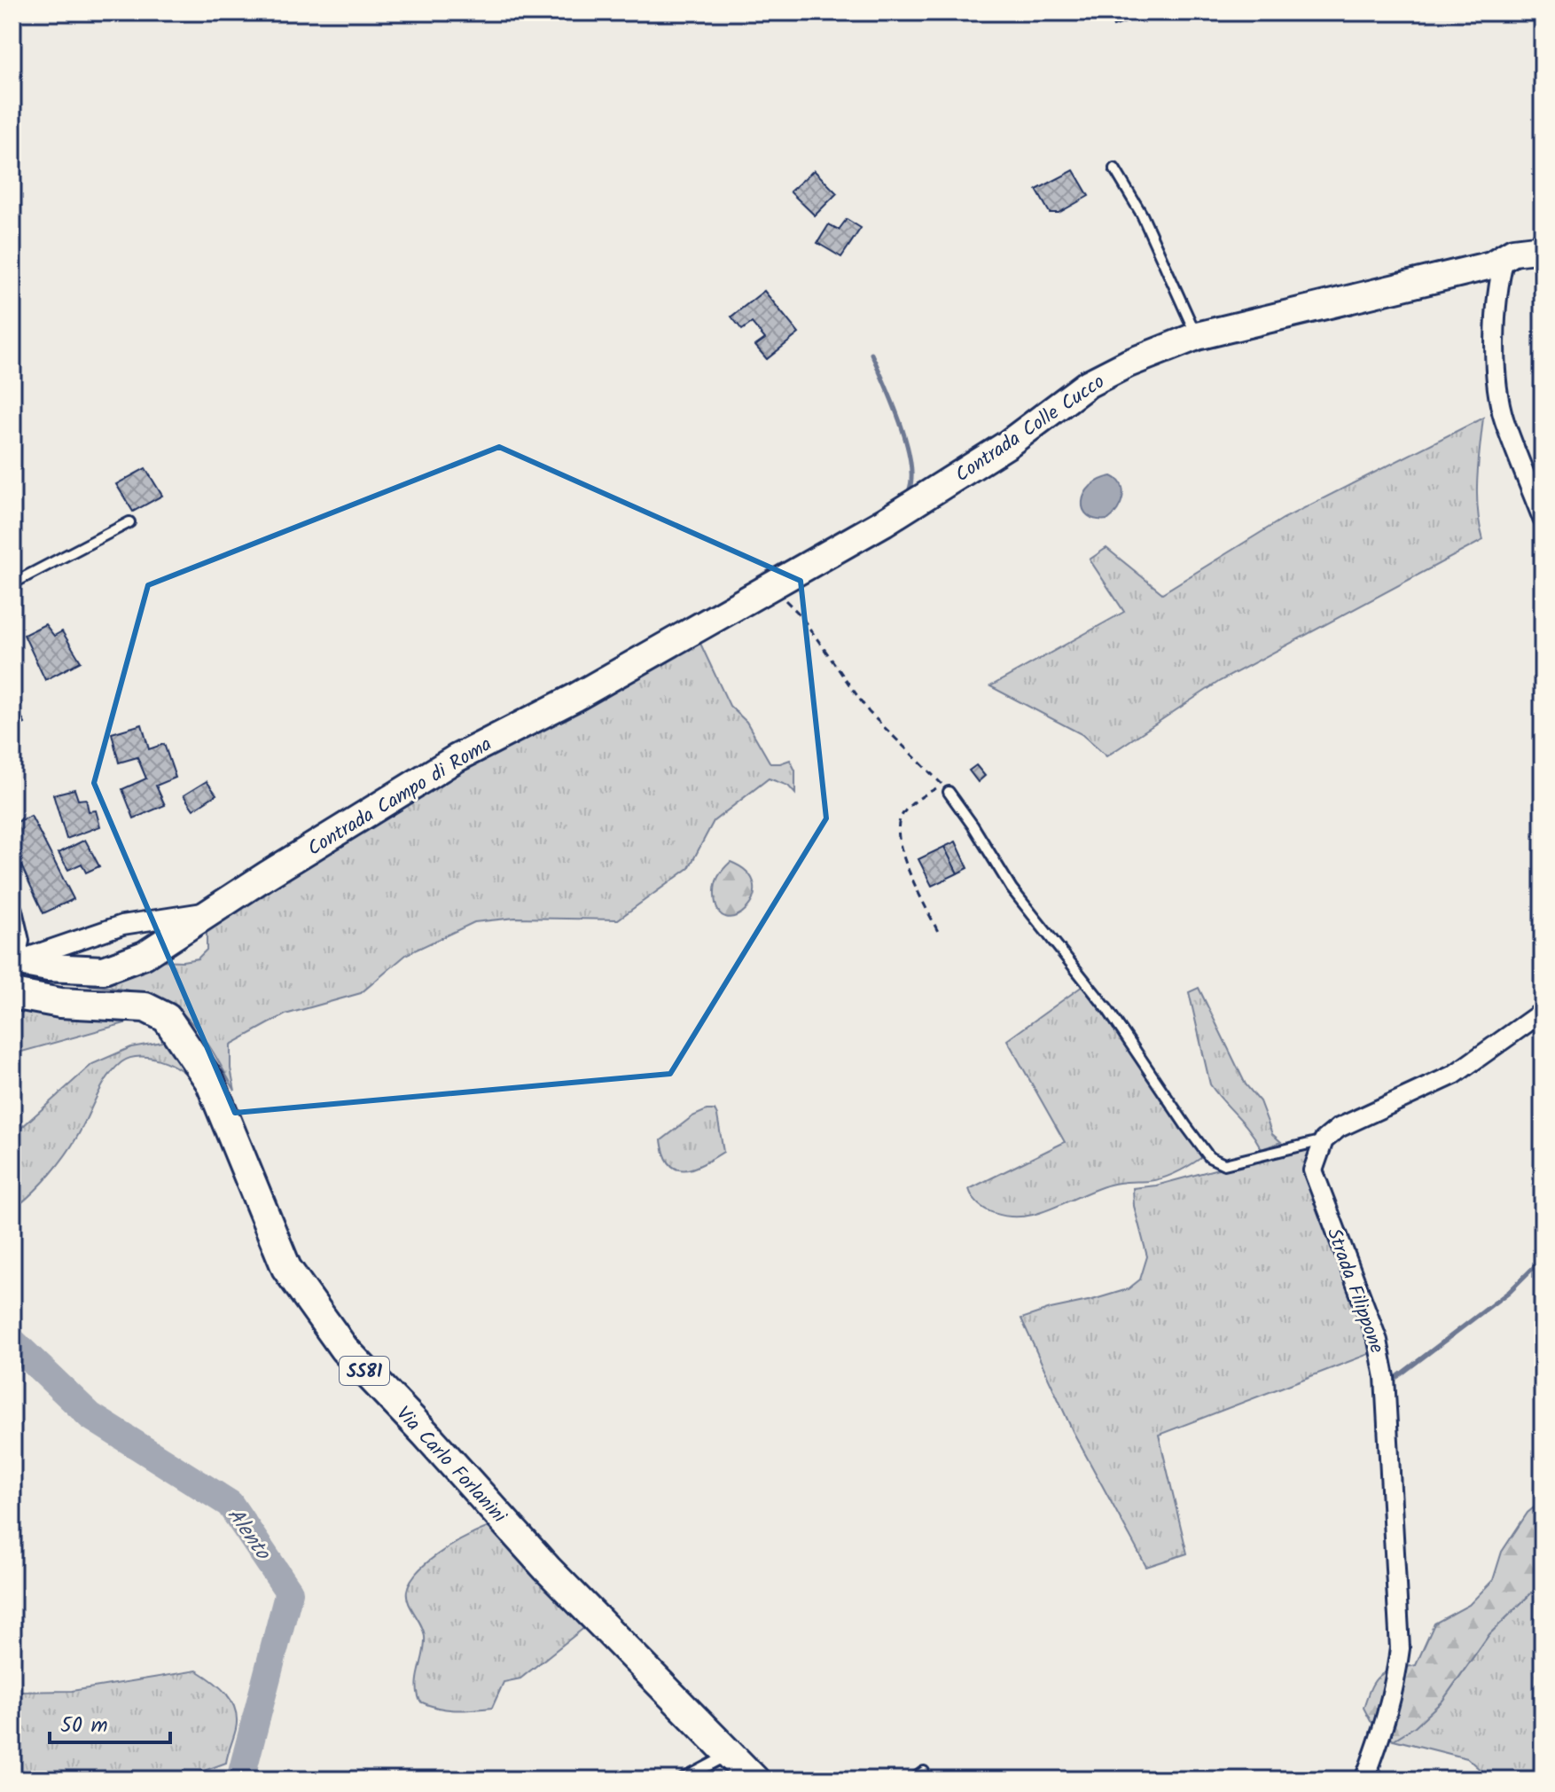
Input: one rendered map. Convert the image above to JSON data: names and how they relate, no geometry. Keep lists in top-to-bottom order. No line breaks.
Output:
{"streets":{"main road":["SS81","Via Carlo Forlanini"],"street":["Contrada Colle Cucco","Contrada Campo di Roma","Strada Filippone"]},"crossings":[["Contrada Colle Cucco","Contrada Campo di Roma"]],"water":["Alento"],"scale_bar":"50 m"}
